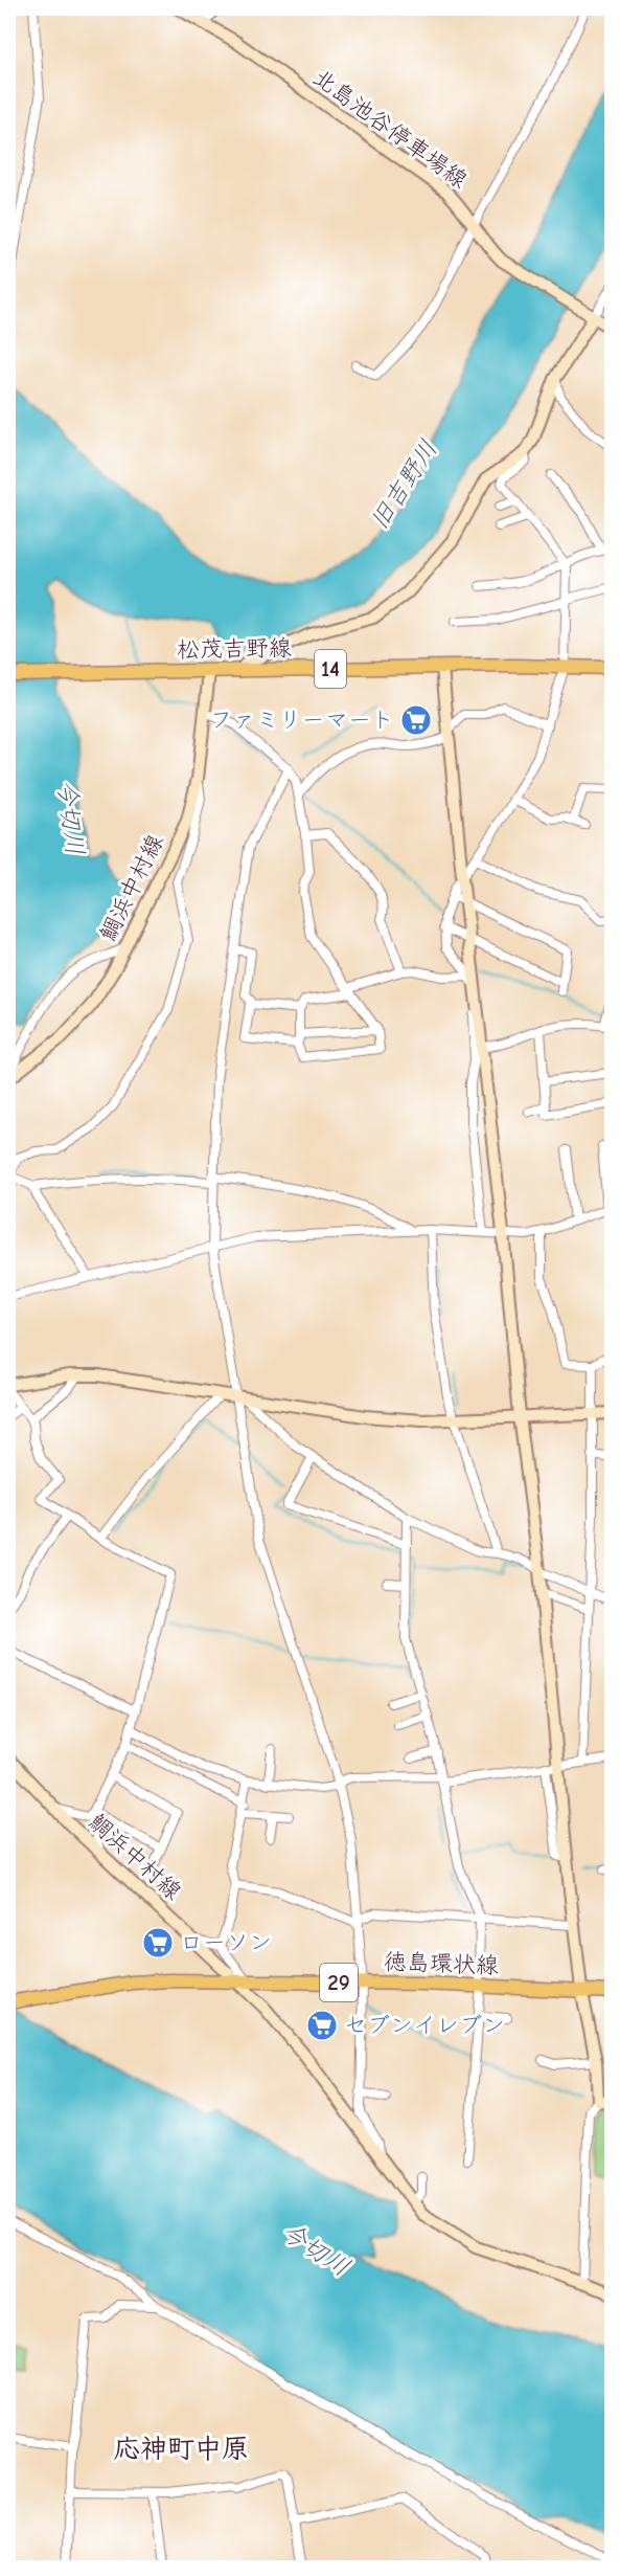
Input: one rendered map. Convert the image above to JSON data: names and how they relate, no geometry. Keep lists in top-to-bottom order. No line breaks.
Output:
{"streets":{"main road":["松茂吉野線","14","徳島環状線","29"],"street":["北島池谷停車場線","鯛浜中村線"]},"crossings":[["松茂吉野線","鯛浜中村線"],["鯛浜中村線","徳島環状線"]],"districts":["応神町中原"],"water":["旧吉野川","今切川"],"places":{"supermarket":["ファミリーマート","ローソン","セブンイレブン"]}}
